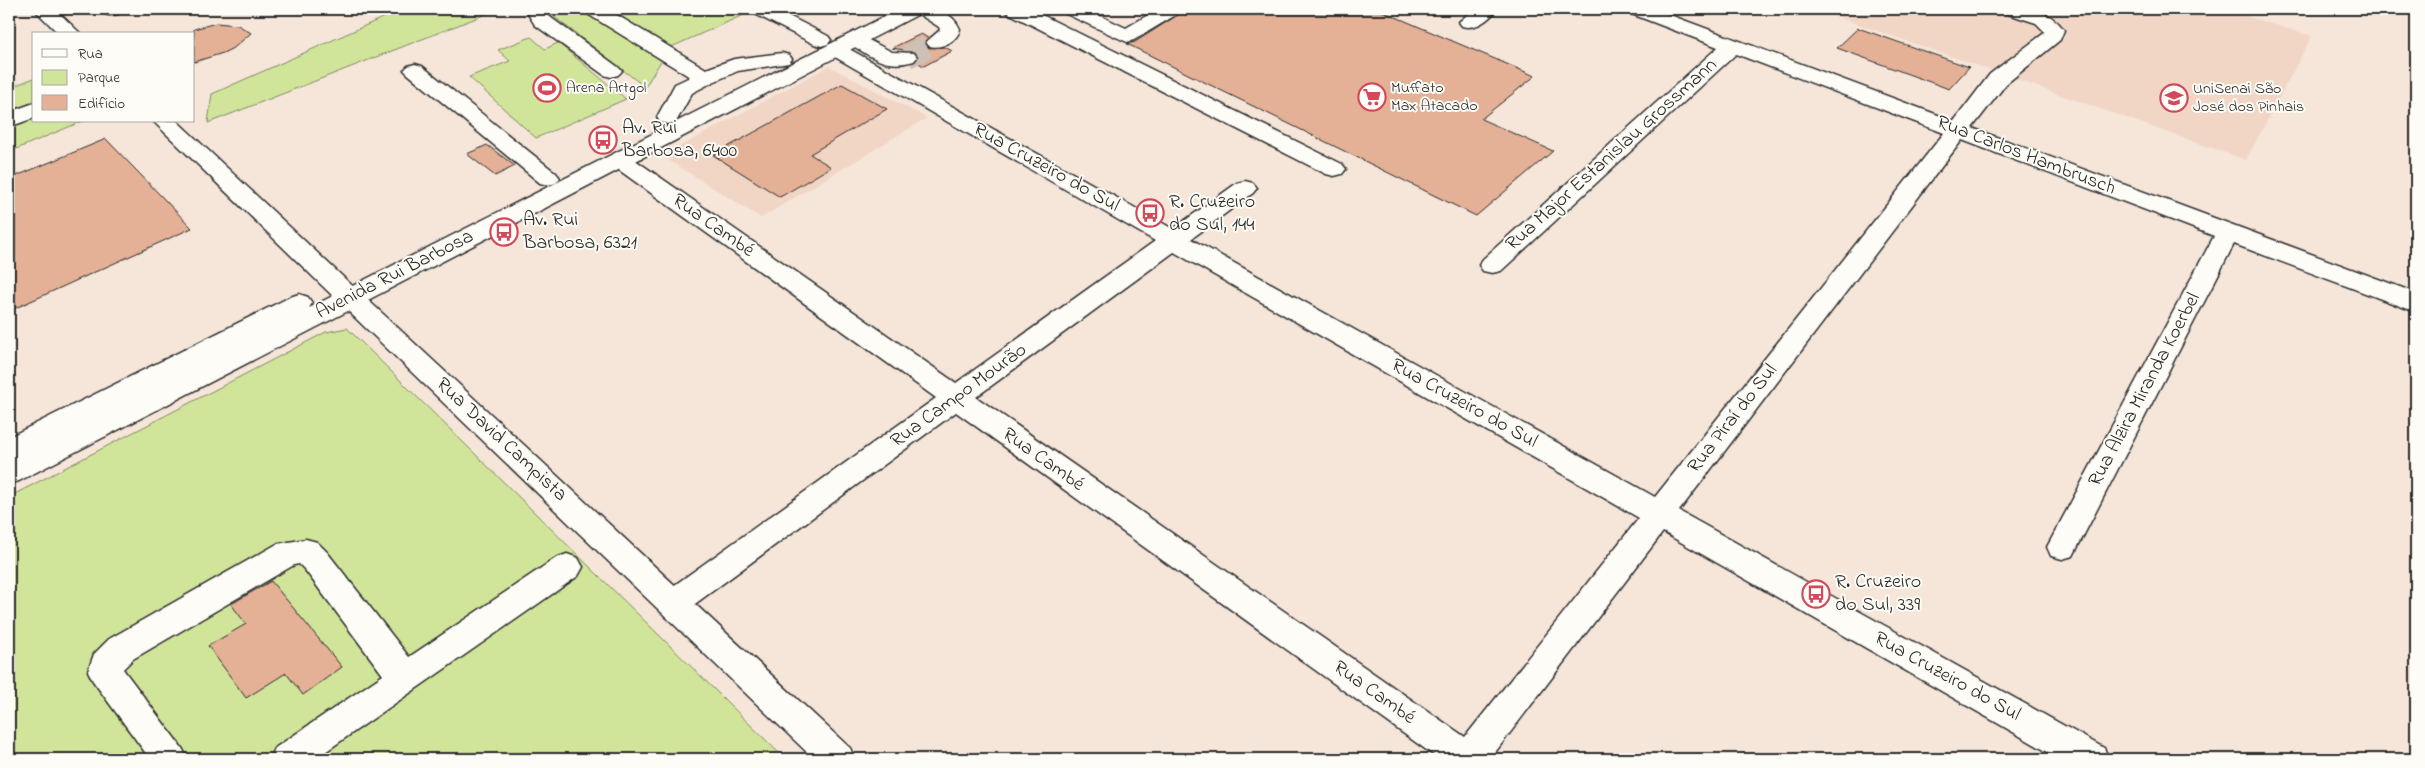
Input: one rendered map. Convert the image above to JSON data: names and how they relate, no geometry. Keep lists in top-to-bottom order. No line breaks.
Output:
{"streets":{"street":["Rua Major Estanislau Grossmann","Rua Carlos Hambrusch","Rua Cruzeiro do Sul","Rua Cambé","Avenida Rui Barbosa","Rua Alzira Miranda Koerbel","Rua Campo Mourão","Rua Piraí do Sul","Rua David Campista"]},"crossings":[["Rua Major Estanislau Grossmann","Rua Carlos Hambrusch"],["Rua Carlos Hambrusch","Rua Alzira Miranda Koerbel"],["Rua Carlos Hambrusch","Rua Piraí do Sul"],["Rua Cruzeiro do Sul","Avenida Rui Barbosa"],["Rua Cruzeiro do Sul","Rua Campo Mourão"],["Rua Cruzeiro do Sul","Rua Piraí do Sul"],["Rua Cambé","Avenida Rui Barbosa"],["Rua Cambé","Rua Campo Mourão"],["Rua Cambé","Rua Piraí do Sul"],["Avenida Rui Barbosa","Rua David Campista"],["Rua Campo Mourão","Rua David Campista"]],"places":{"sports":["Arena Artgol"],"supermarket":["Muffato Max Atacado"],"school or university":["UniSenai São José dos Pinhais"],"bus stop":["Av. Rui Barbosa, 6400","R. Cruzeiro do Sul, 144","Av. Rui Barbosa, 6321","R. Cruzeiro do Sul, 339"]},"legend":["Rua","Parque","Edifício"]}
